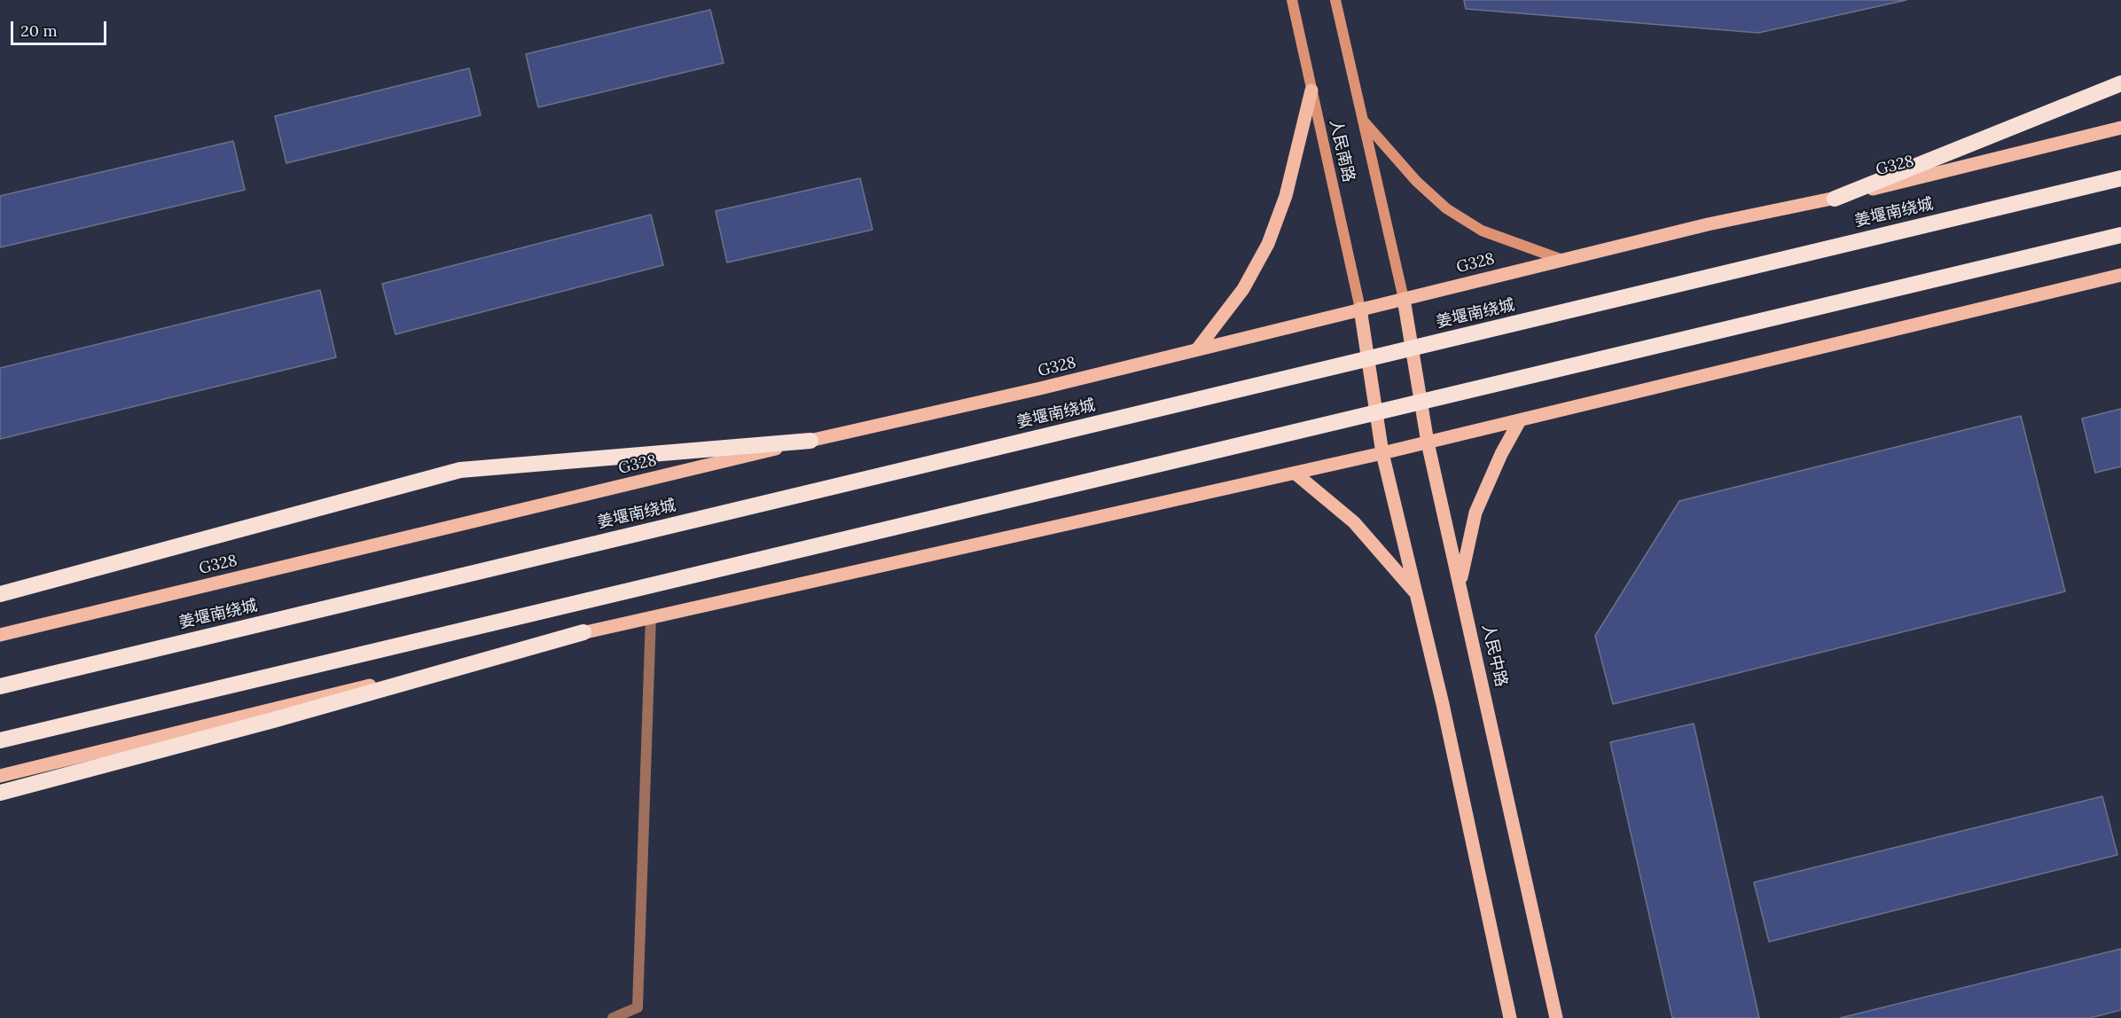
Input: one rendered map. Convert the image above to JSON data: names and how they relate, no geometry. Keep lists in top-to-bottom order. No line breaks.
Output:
{"streets":{"highway":["姜堰南绕城"],"main road":["人民南路","G328","人民中路"]},"crossings":[["人民南路","G328"],["人民南路","人民中路"],["G328","人民中路"]],"scale_bar":"20 m"}
